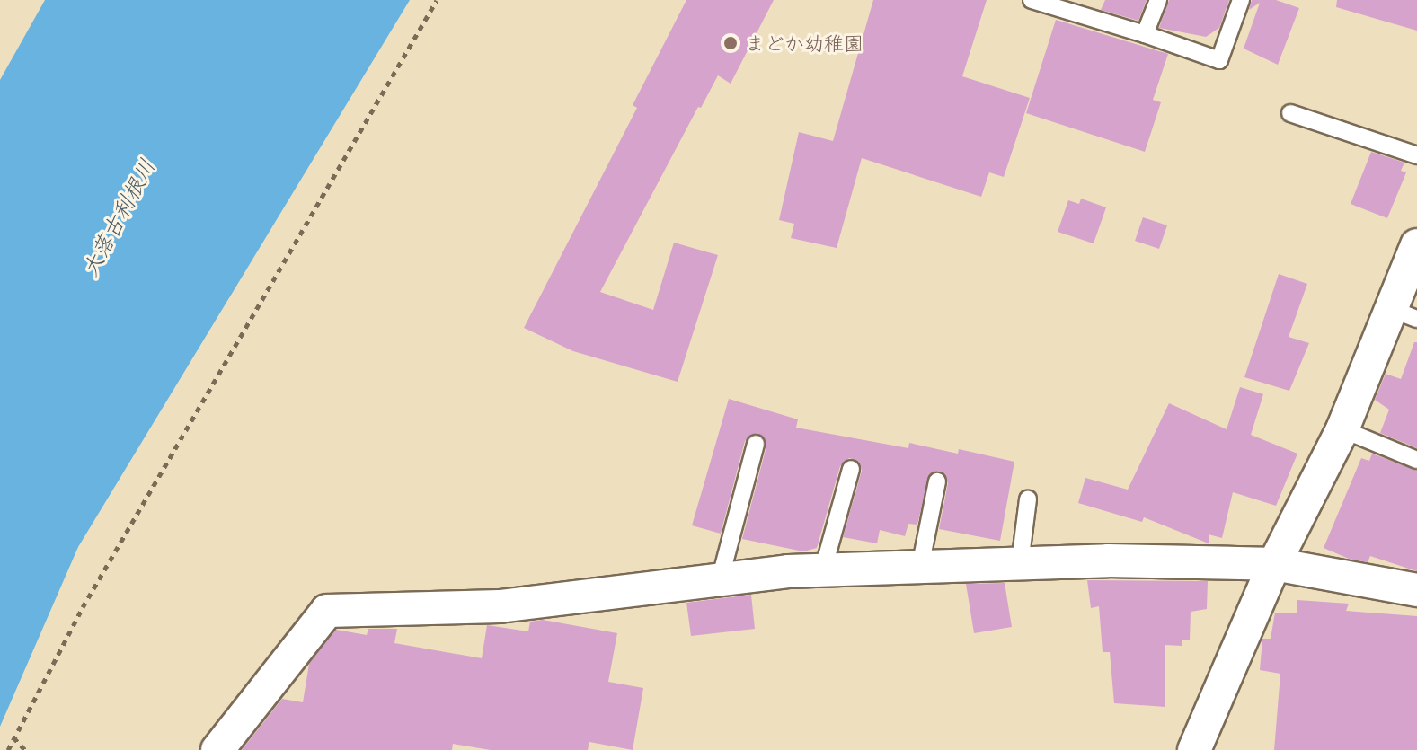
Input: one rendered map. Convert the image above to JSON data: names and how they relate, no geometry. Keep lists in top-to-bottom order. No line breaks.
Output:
{"water":["大落古利根川"],"places":["まどか幼稚園"]}
